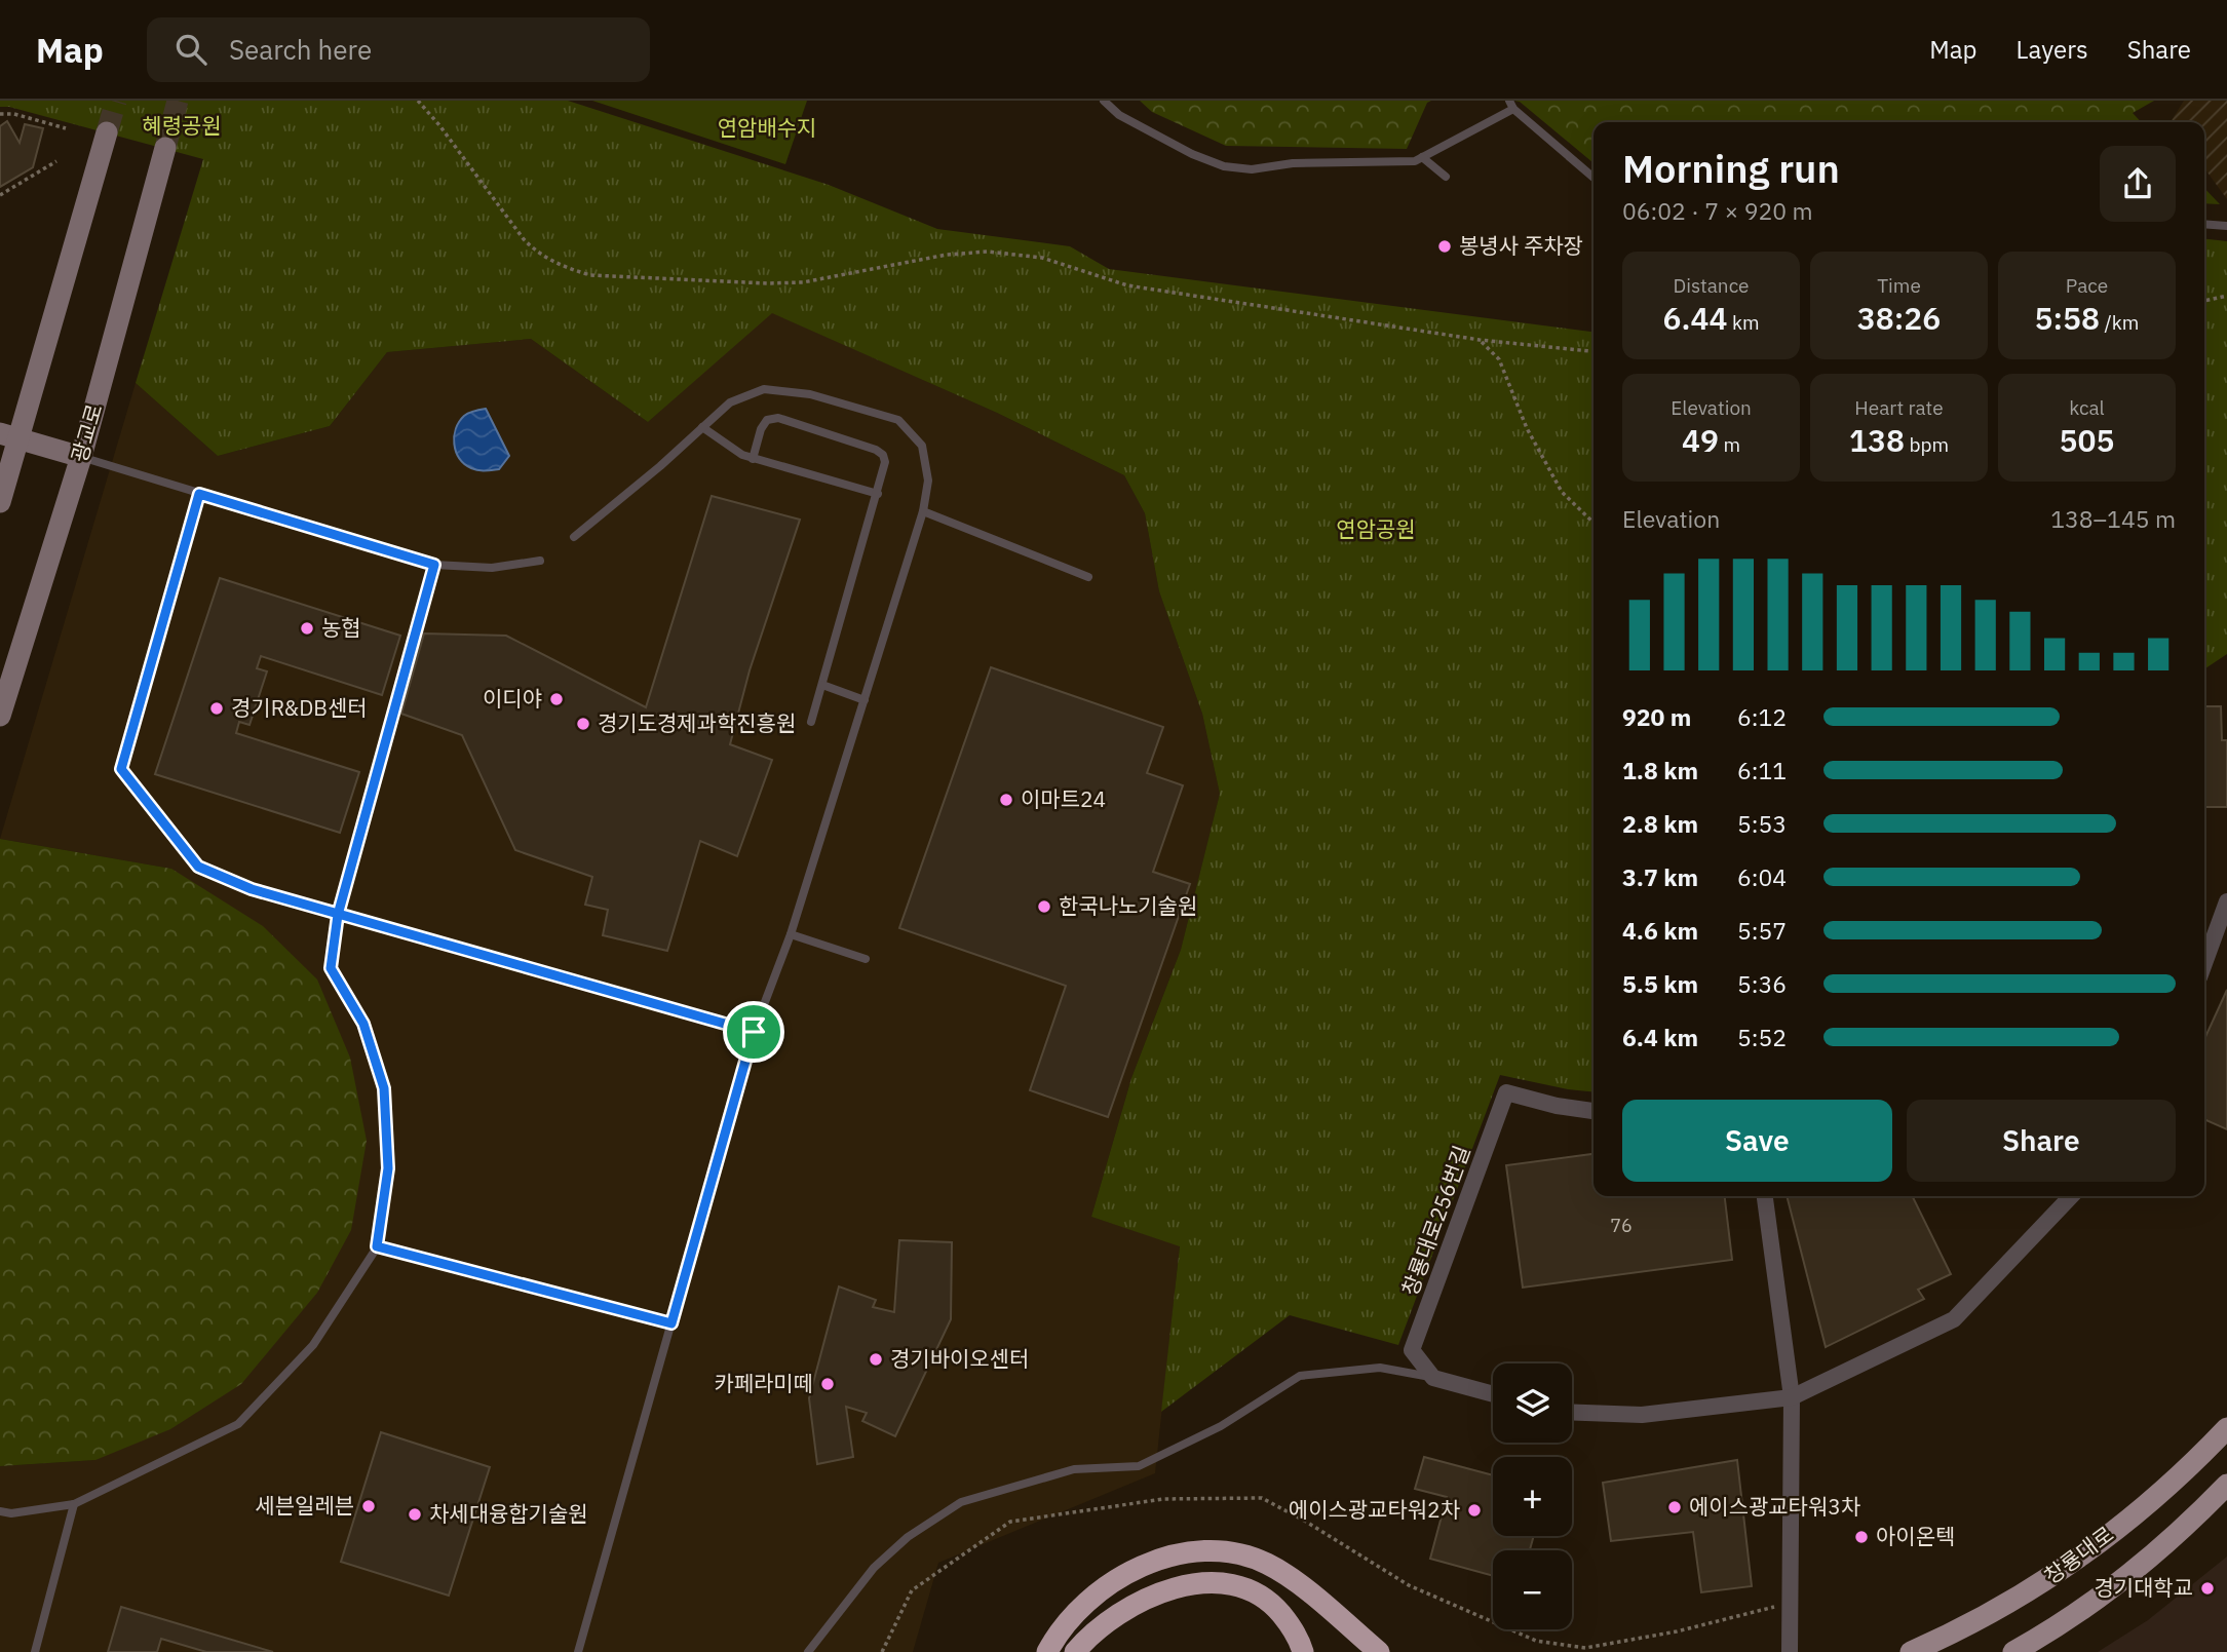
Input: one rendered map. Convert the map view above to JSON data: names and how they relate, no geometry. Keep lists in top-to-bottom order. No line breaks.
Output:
{"streets":{"main road":["광교로","창룡대로"],"street":["창룡대로256번길"]},"parks":["혜령공원","연암배수지","연암공원"],"places":["봉녕사 주차장","농협","이디야","경기R&DB센터","경기도경제과학진흥원","이마트24","한국나노기술원","경기바이오센터","카페라미떼","세븐일레븐","에이스광교타워3차","에이스광교타워2차","차세대융합기술원","아이온텍","경기대학교"],"house_numbers":["76"],"page":{"header":"Map","search":"Search here","nav":["Map","Layers","Share"],"heading":["Morning run","06:02 · 7 × 920 m"],"stats":[["Distance","6.44 km"],["Time","38:26"],["Pace","5:58 /km"],["Elevation","49 m"],["Heart rate","138 bpm"],["kcal","505"]],"chart":["Elevation","138–145 m"],"list":[{"name":"920 m","note":"6:12"},{"name":"1.8 km","note":"6:11"},{"name":"2.8 km","note":"5:53"},{"name":"3.7 km","note":"6:04"},{"name":"4.6 km","note":"5:57"},{"name":"5.5 km","note":"5:36"},{"name":"6.4 km","note":"5:52"}],"buttons":["Save","Share"],"map_buttons":["+","−"]}}
